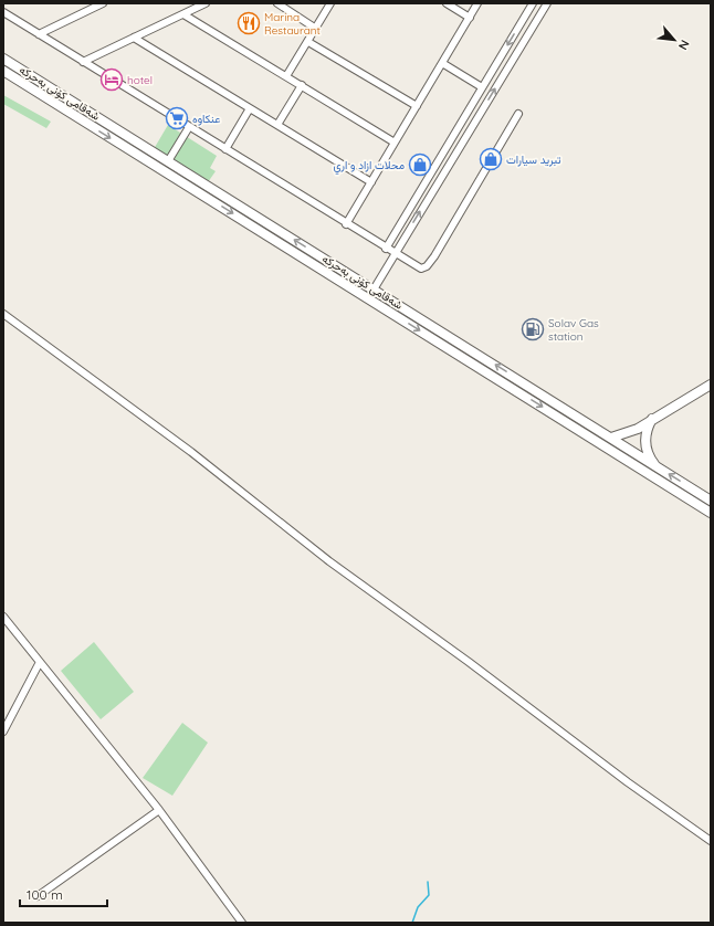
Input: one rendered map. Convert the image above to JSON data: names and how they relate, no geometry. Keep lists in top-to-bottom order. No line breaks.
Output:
{"streets":{"street":["شەقامی کۆنی بەحرکە"]},"places":{"restaurant":["Marina Restaurant"],"hotel":["hotel"],"supermarket":["عنكاوه"],"shop":["تبريد سيارات","محلات ازاد و اري"],"fuel station":["Solav Gas station"]},"scale_bar":"100 m","north":"bottom right"}
